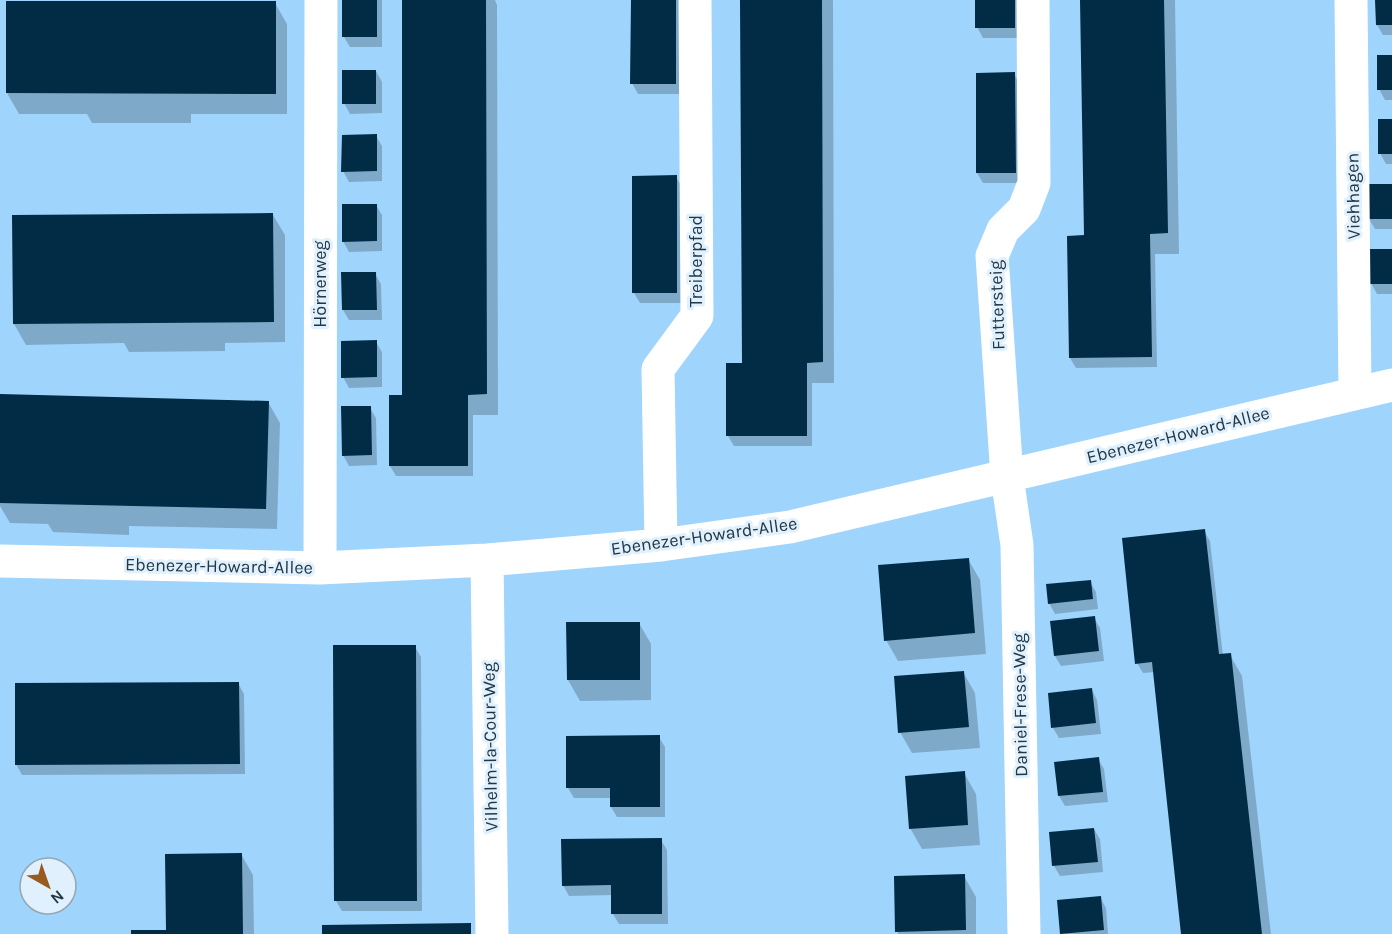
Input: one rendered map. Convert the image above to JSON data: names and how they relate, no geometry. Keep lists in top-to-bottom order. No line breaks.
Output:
{"streets":{"street":["Viehhagen","Treiberpfad","Hörnerweg","Futtersteig","Ebenezer-Howard-Allee","Daniel-Frese-Weg","Vilhelm-la-Cour-Weg"]},"crossings":[["Viehhagen","Ebenezer-Howard-Allee"],["Treiberpfad","Ebenezer-Howard-Allee"],["Hörnerweg","Ebenezer-Howard-Allee"],["Futtersteig","Ebenezer-Howard-Allee"],["Futtersteig","Daniel-Frese-Weg"],["Ebenezer-Howard-Allee","Daniel-Frese-Weg"],["Ebenezer-Howard-Allee","Vilhelm-la-Cour-Weg"]],"north":"bottom right"}
